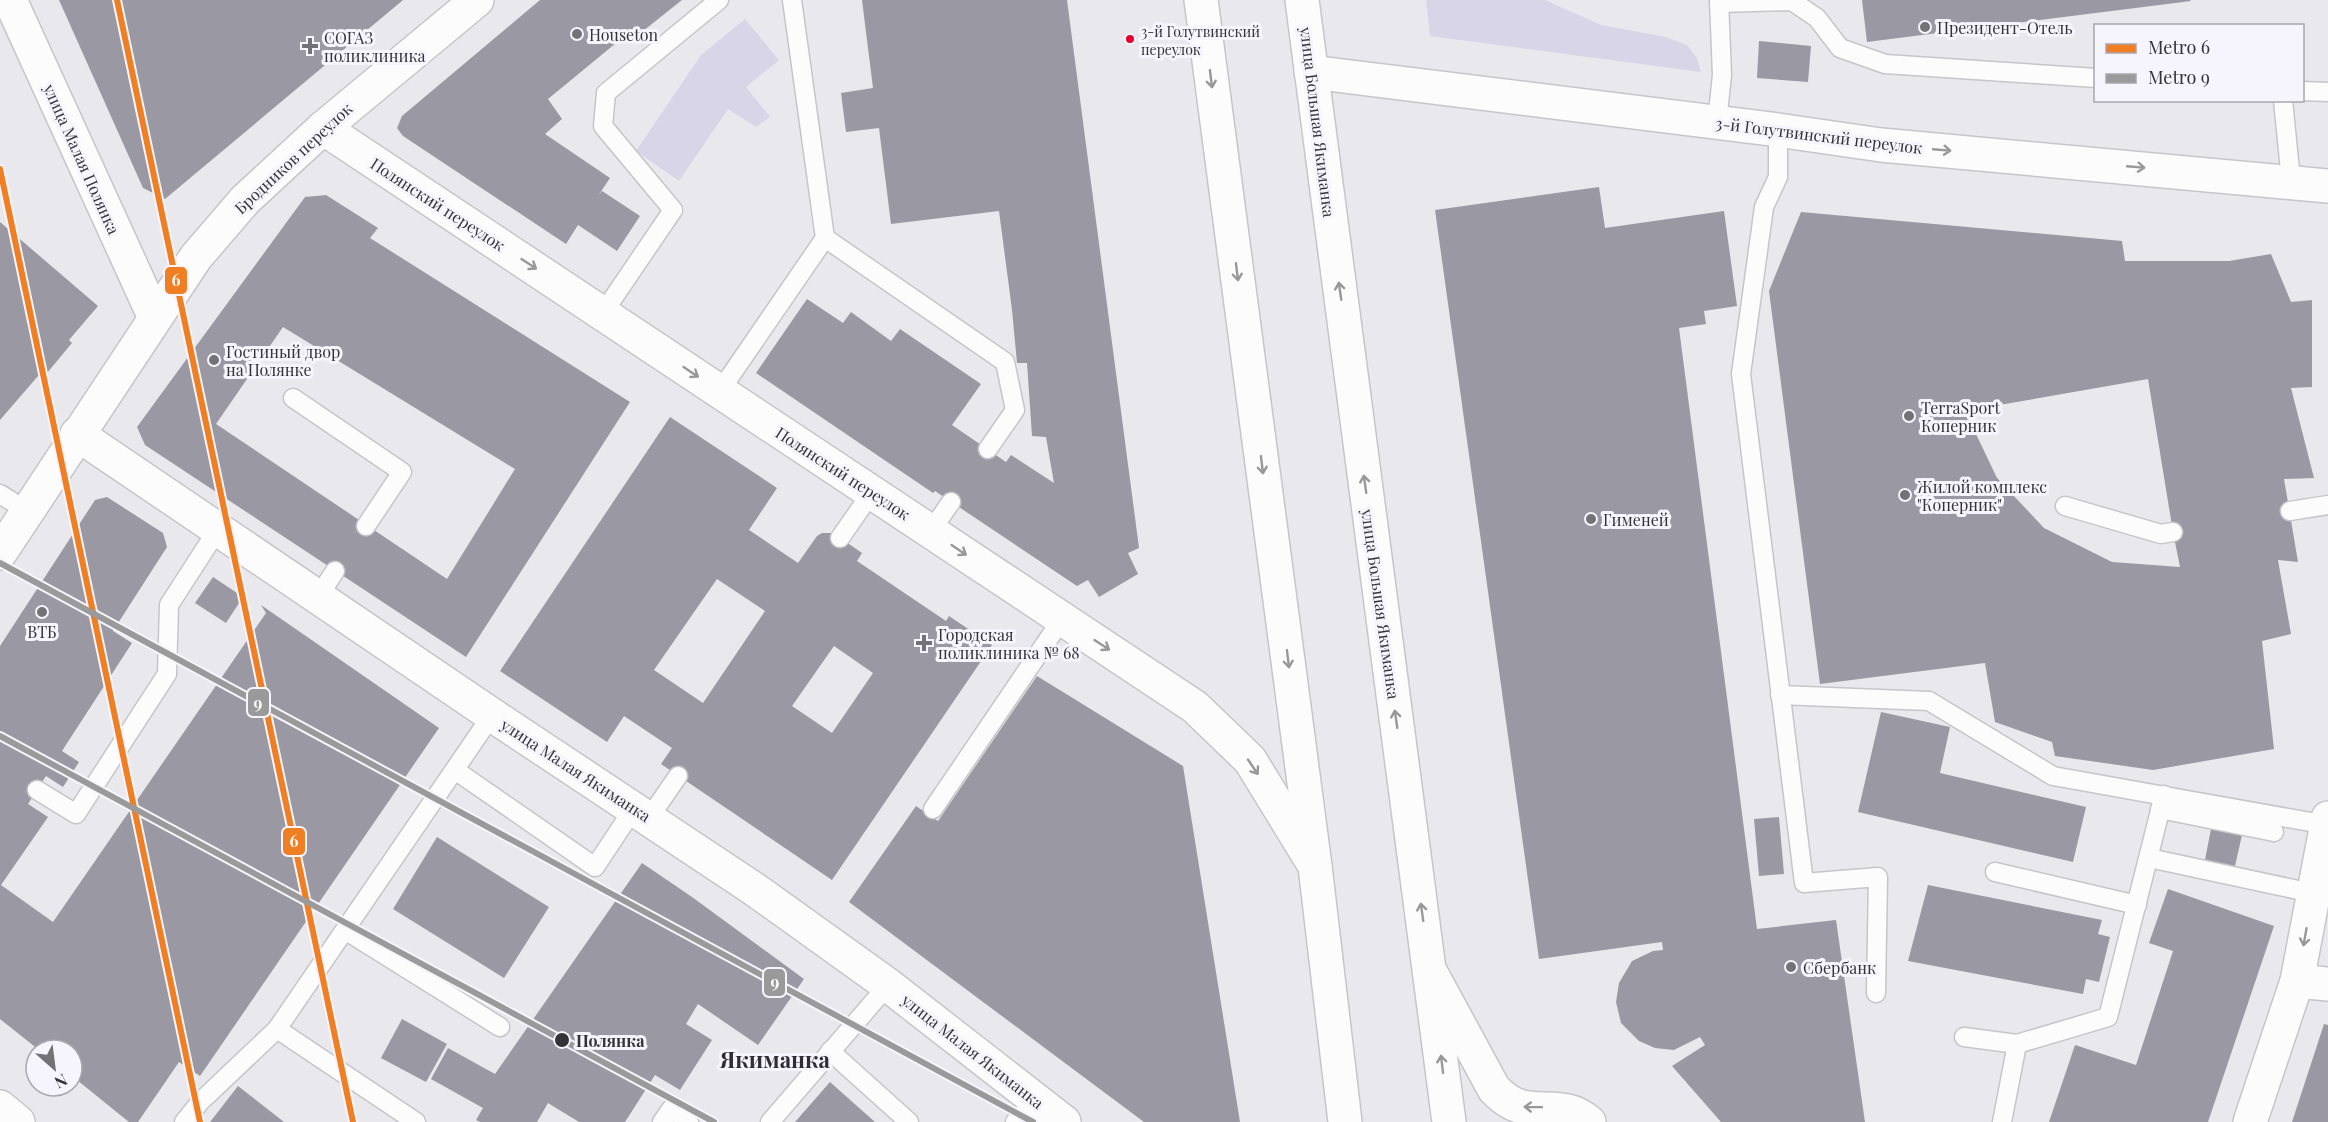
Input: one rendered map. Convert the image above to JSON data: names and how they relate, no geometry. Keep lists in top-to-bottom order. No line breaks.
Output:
{"streets":{"street":["улица Большая Якиманка","3-й Голутвинский переулок","Бродников переулок","улица Малая Полянка","Полянский переулок","улица Малая Якиманка"]},"crossings":[["улица Большая Якиманка","3-й Голутвинский переулок"],["Бродников переулок","улица Малая Полянка"],["Бродников переулок","Полянский переулок"],["Бродников переулок","улица Малая Якиманка"]],"one_way":["3-й Голутвинский переулок","Полянский переулок"],"districts":["Якиманка"],"places":{"other":["Президент-Отель","Houseton","3-й Голутвинский переулок","Гостиный двор на Полянке","TerraSport Коперник","Жилой комплекс \"Коперник\"","Гименей","ВТБ","Сбербанк","Полянка"],"health":["СОГАЗ поликлиника","Городская поликлиника № 68"]},"lines":["metro line 6","metro line 9"],"legend":["Metro 6","Metro 9"],"north":"bottom right"}
